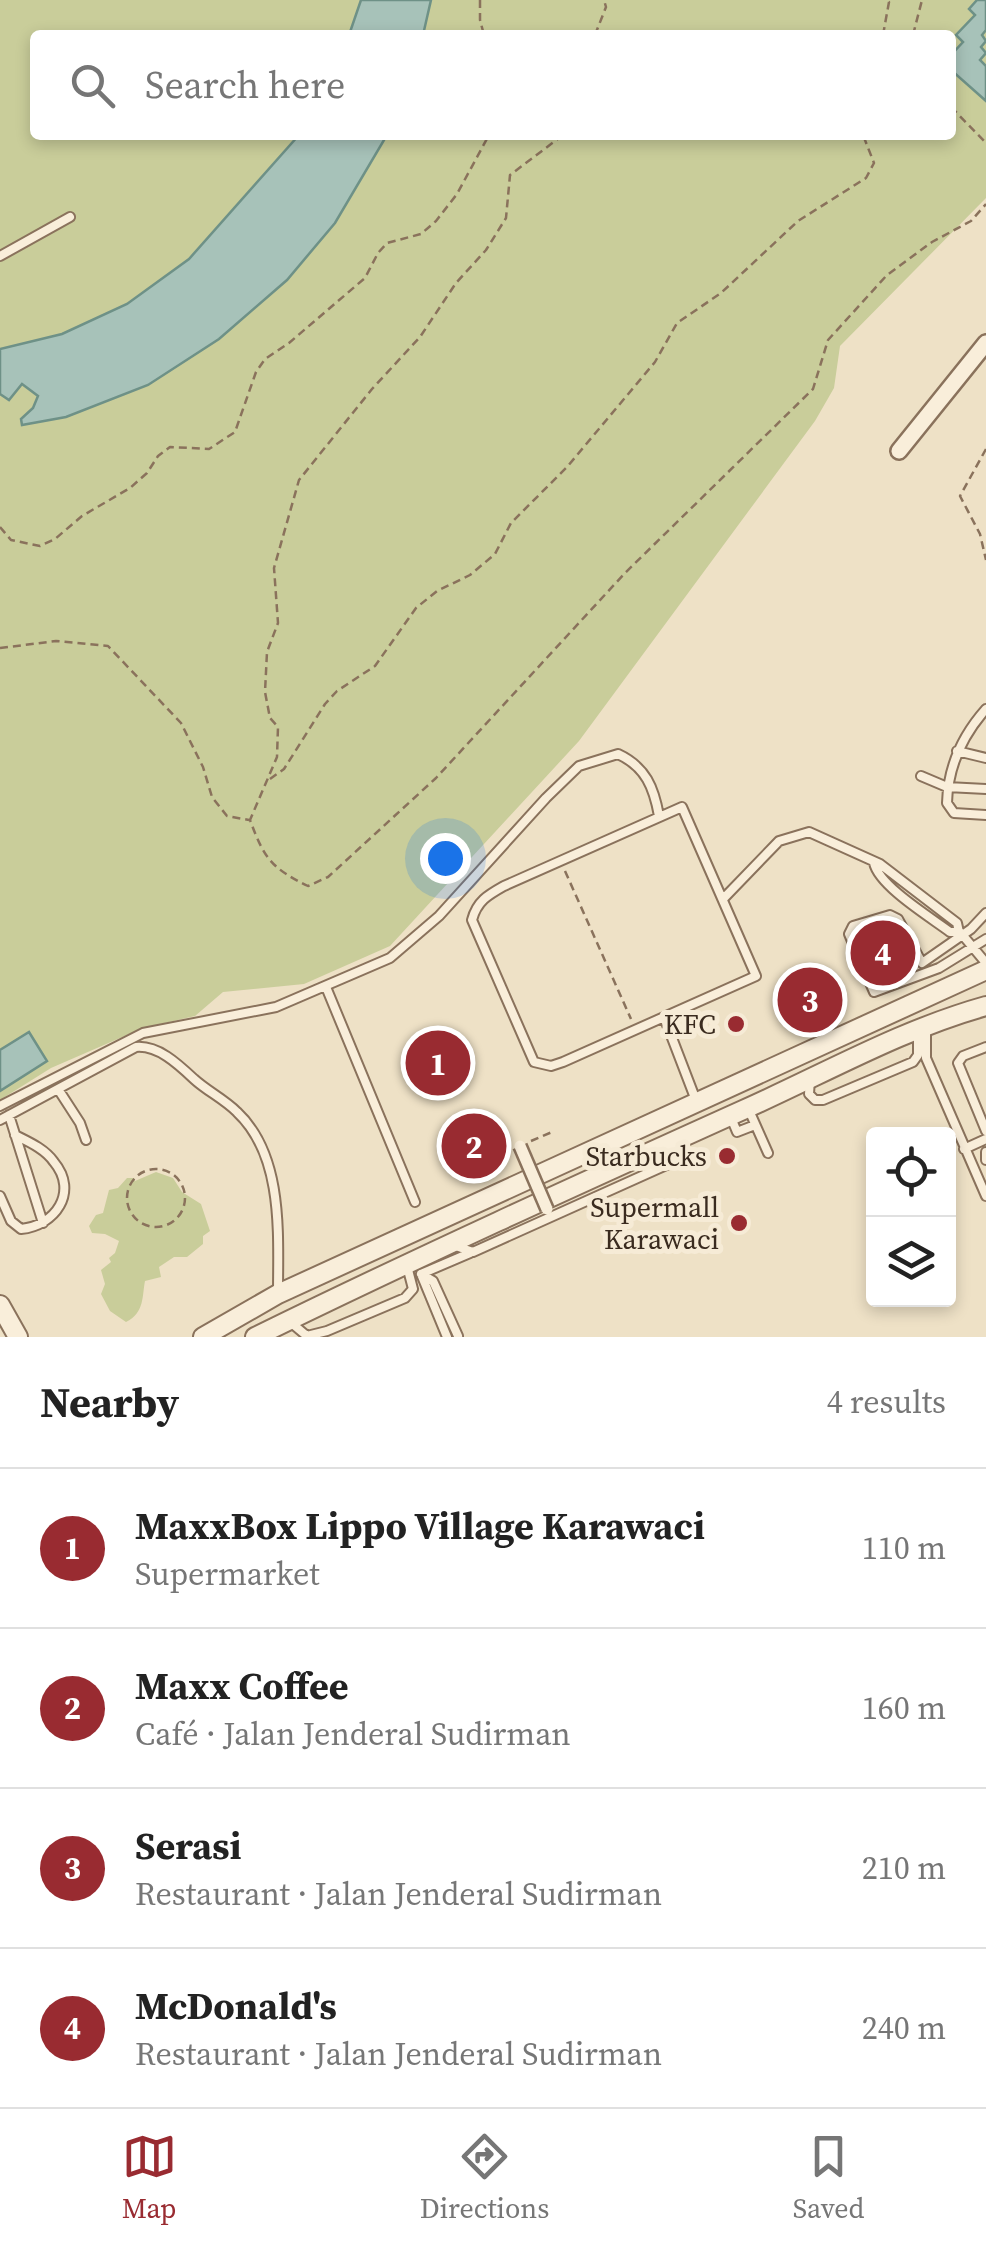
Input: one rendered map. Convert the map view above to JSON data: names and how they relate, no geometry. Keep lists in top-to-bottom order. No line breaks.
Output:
{"places":["KFC","Starbucks","Supermall Karawaci"],"page":{"search":"Search here","pins":["4","3","1","2"],"heading":["Nearby","4 results"],"list":[{"mark":"1","name":"MaxxBox Lippo Village Karawaci","note":"Supermarket","value":"110 m"},{"mark":"2","name":"Maxx Coffee","note":"Café · Jalan Jenderal Sudirman","value":"160 m"},{"mark":"3","name":"Serasi","note":"Restaurant · Jalan Jenderal Sudirman","value":"210 m"},{"mark":"4","name":"McDonald's","note":"Restaurant · Jalan Jenderal Sudirman","value":"240 m"}],"nav":["Map","Directions","Saved"]}}
